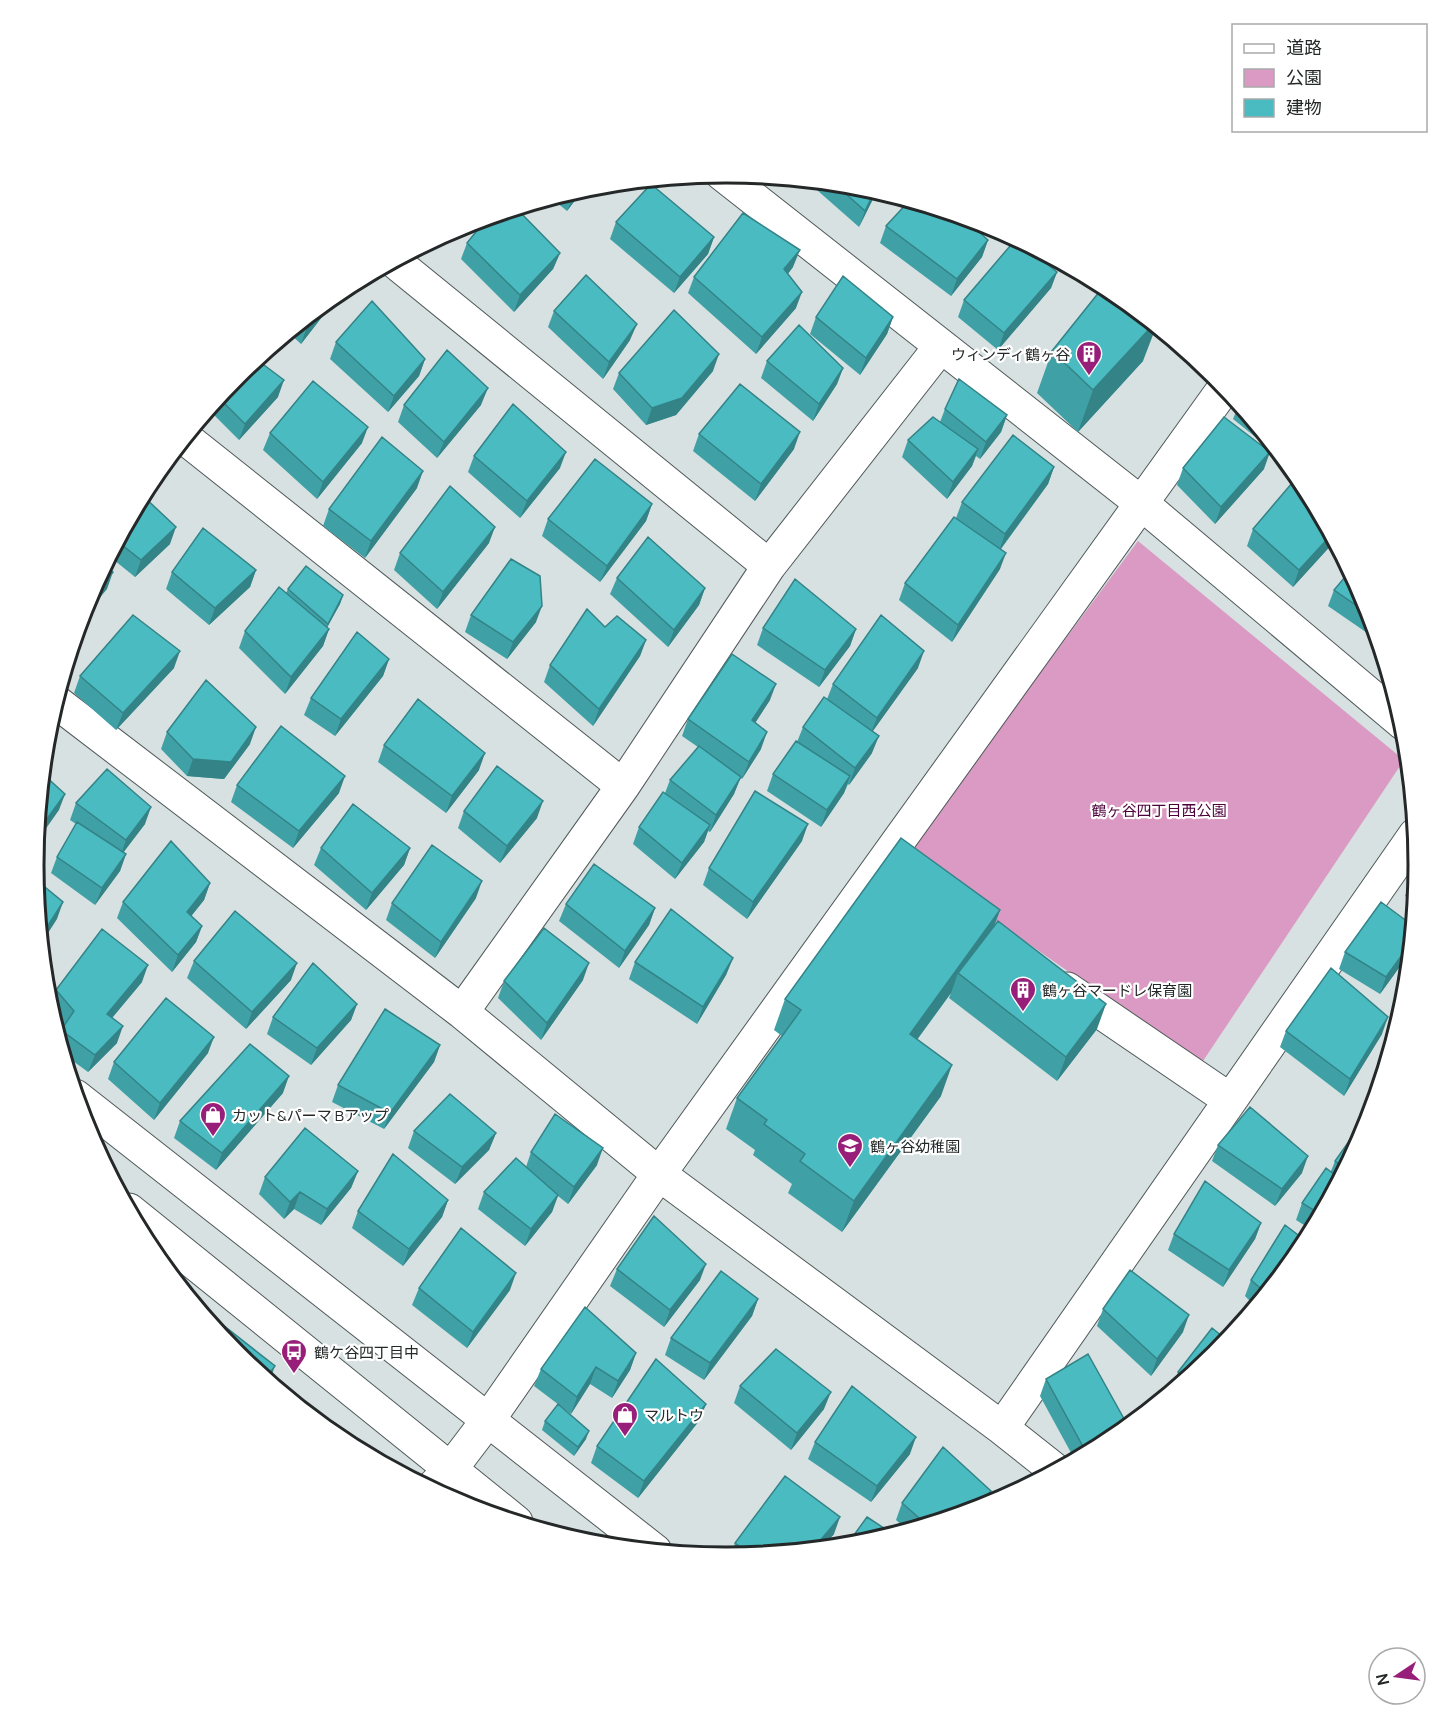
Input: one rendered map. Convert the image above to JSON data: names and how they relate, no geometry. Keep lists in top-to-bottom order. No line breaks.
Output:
{"parks":["鶴ヶ谷四丁目西公園"],"places":{"building":["ウィンディ鶴ヶ谷","鶴ヶ谷マードレ保育園"],"shop":["カット&パーマ Bアップ","マルトウ"],"school or university":["鶴ヶ谷幼稚園"],"bus stop":["鶴ケ谷四丁目中"]},"legend":["道路","公園","建物"],"north":"left"}
